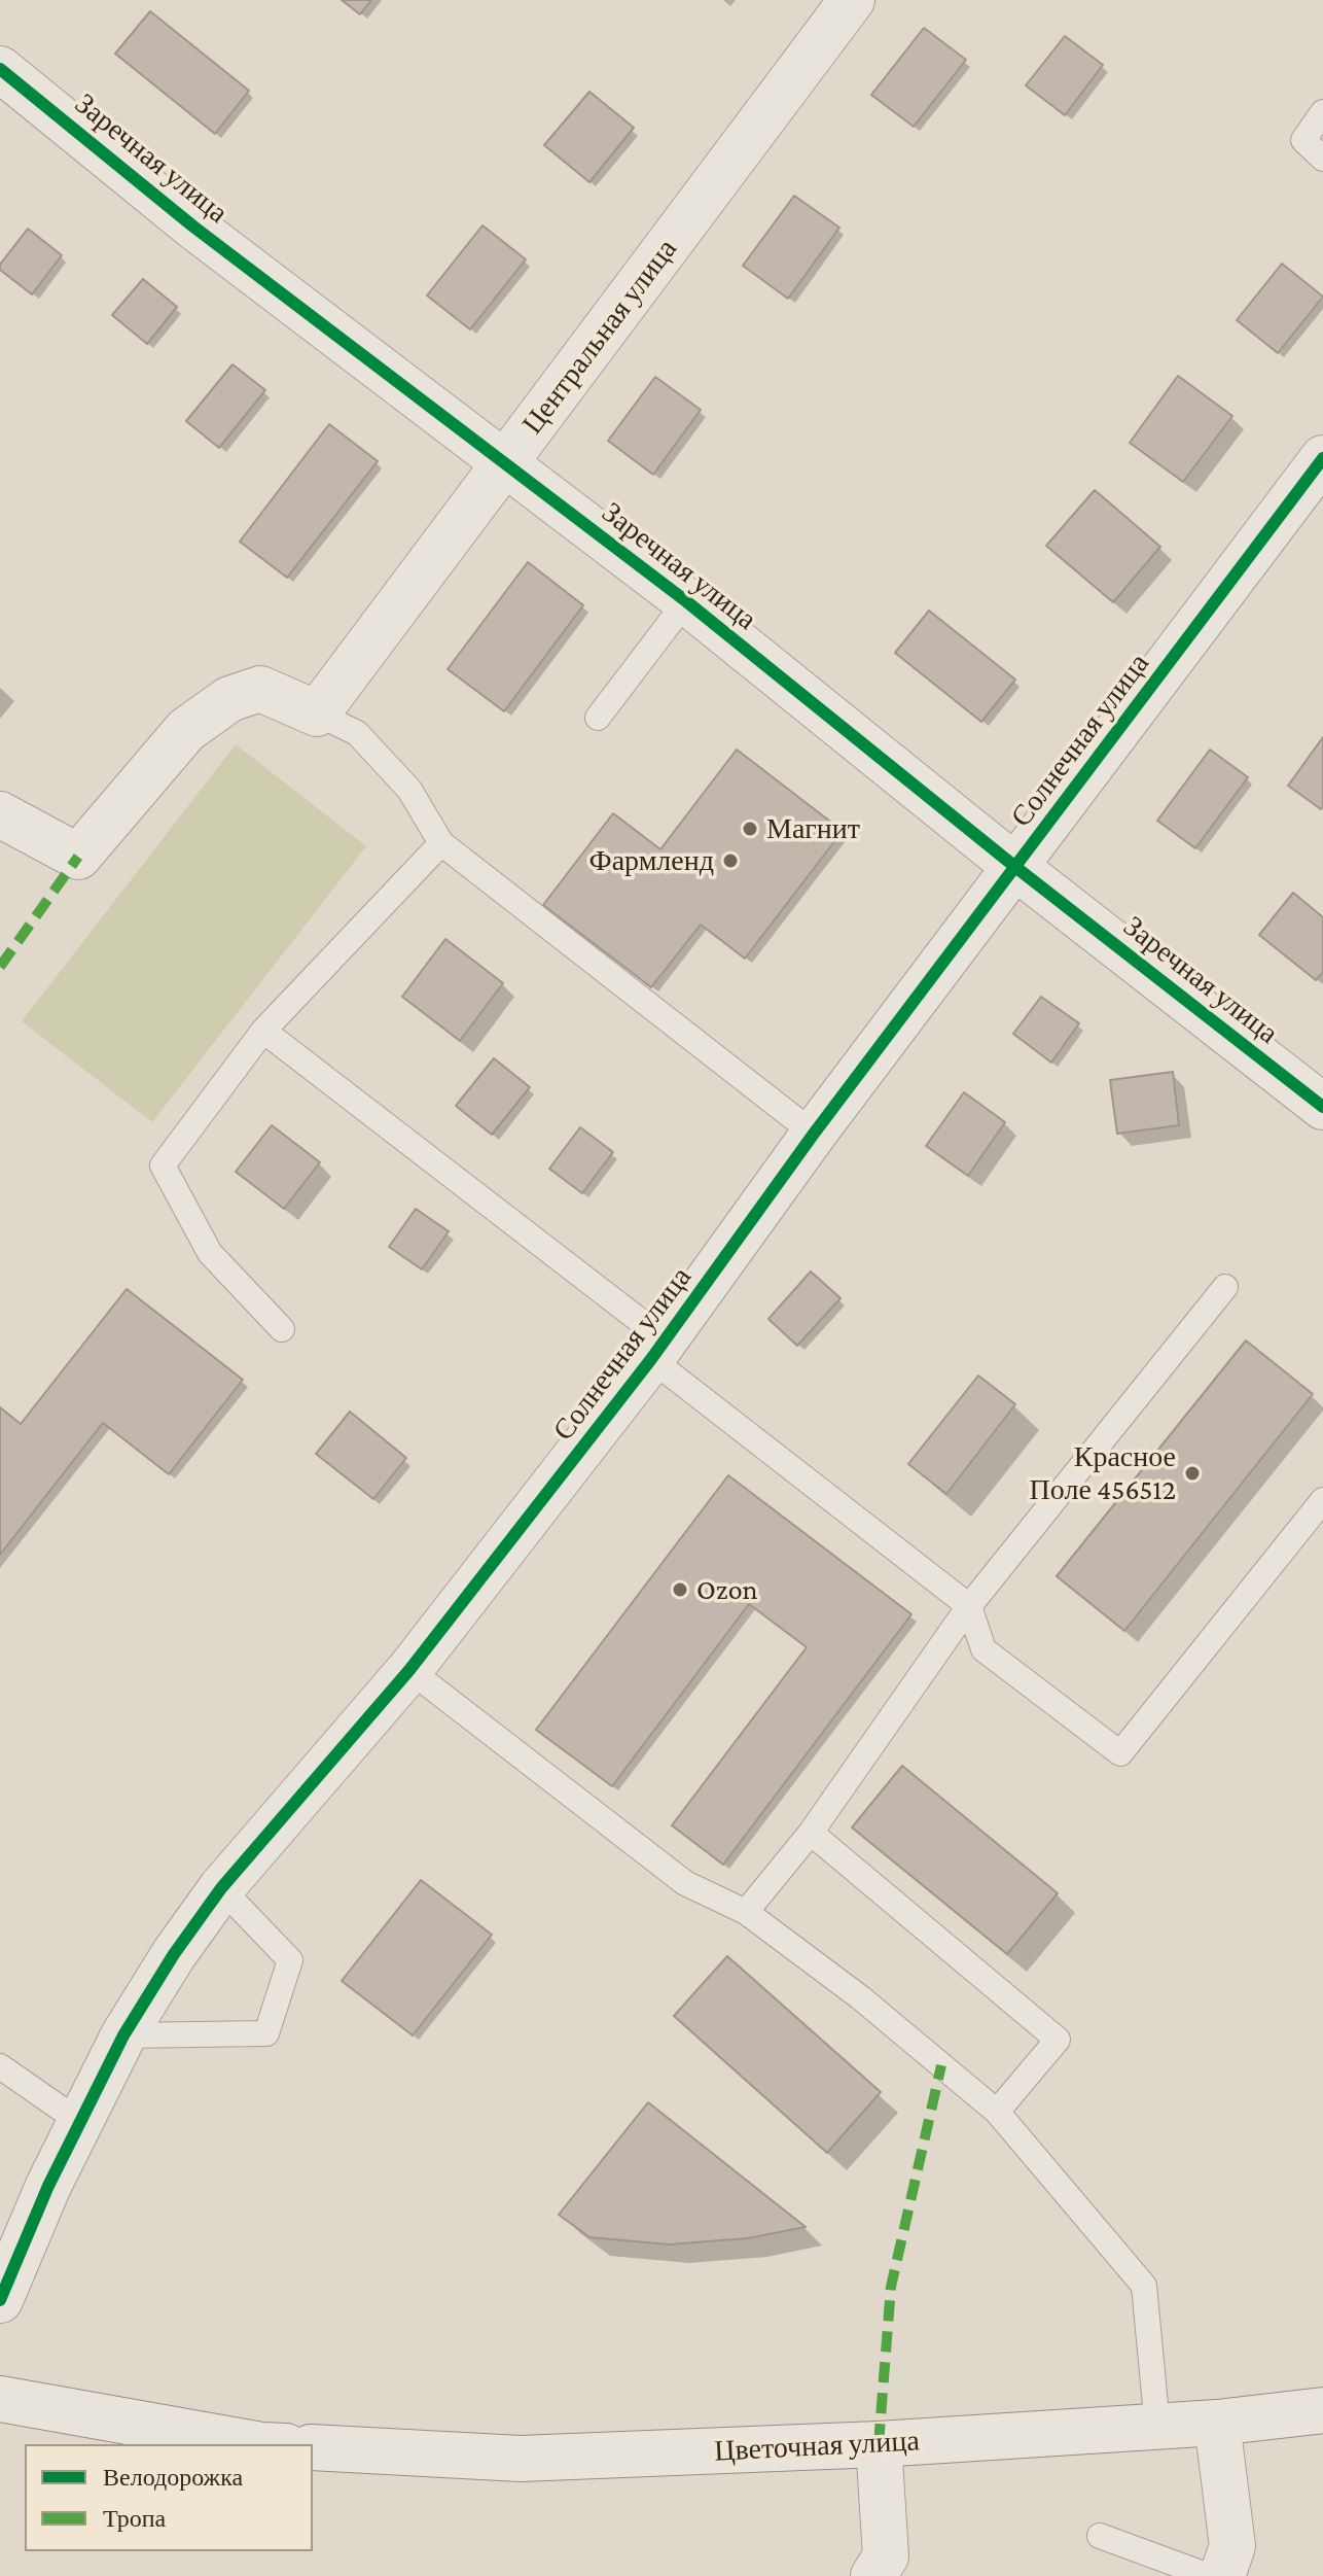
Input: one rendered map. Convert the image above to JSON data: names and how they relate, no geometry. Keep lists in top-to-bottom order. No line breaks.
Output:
{"streets":{"street":["Заречная улица","Центральная улица","Солнечная улица","Цветочная улица"]},"crossings":[["Заречная улица","Центральная улица"],["Заречная улица","Солнечная улица"]],"places":["Магнит","Фармленд","Красное Поле 456512","Ozon"],"legend":["Велодорожка","Тропа"]}
